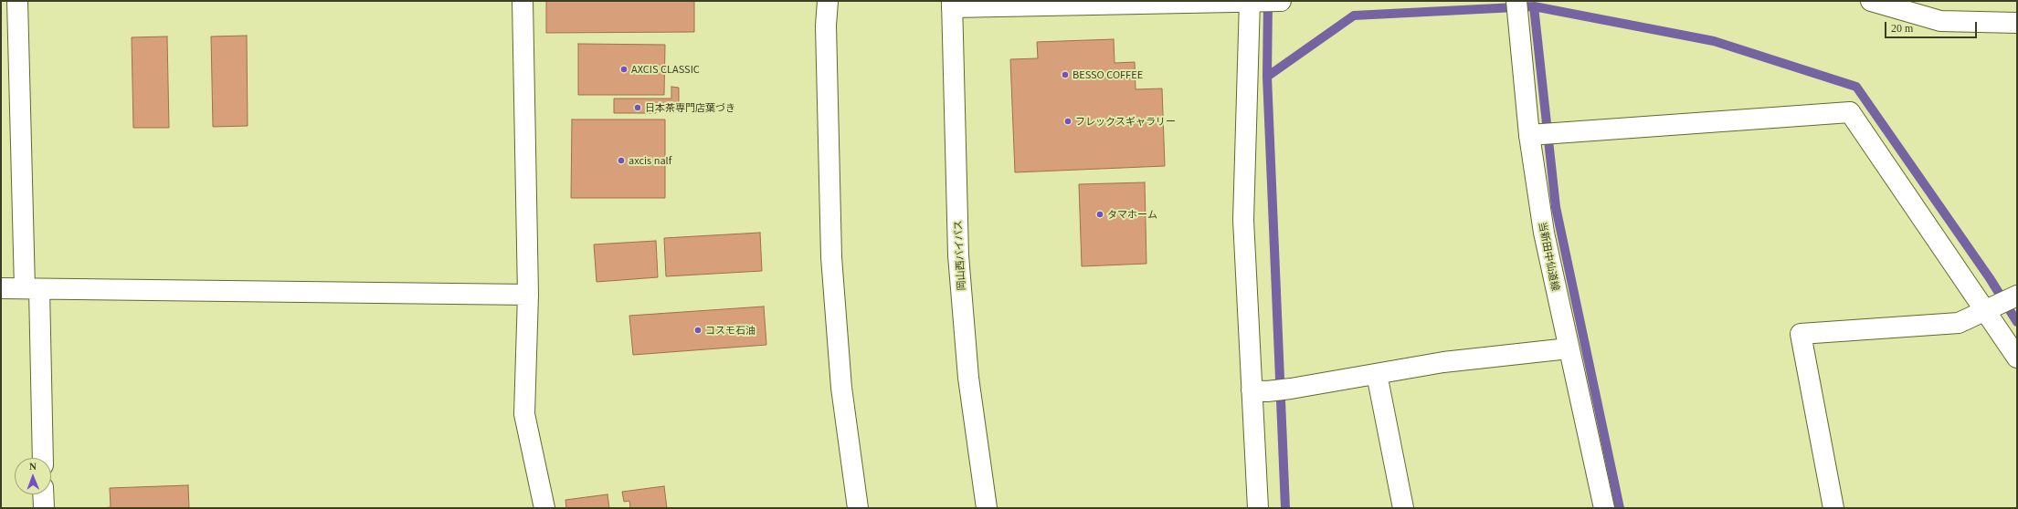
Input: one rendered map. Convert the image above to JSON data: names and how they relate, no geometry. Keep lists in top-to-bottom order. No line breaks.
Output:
{"streets":{"main road":["岡山西バイパス","当新田中仙道線"]},"places":["AXCIS CLASSIC","BESSO COFFEE","日本茶専門店葉づき","フレックスギャラリー","axcis nalf","タマホーム","コスモ石油"],"scale_bar":"20 m","north":"top"}
